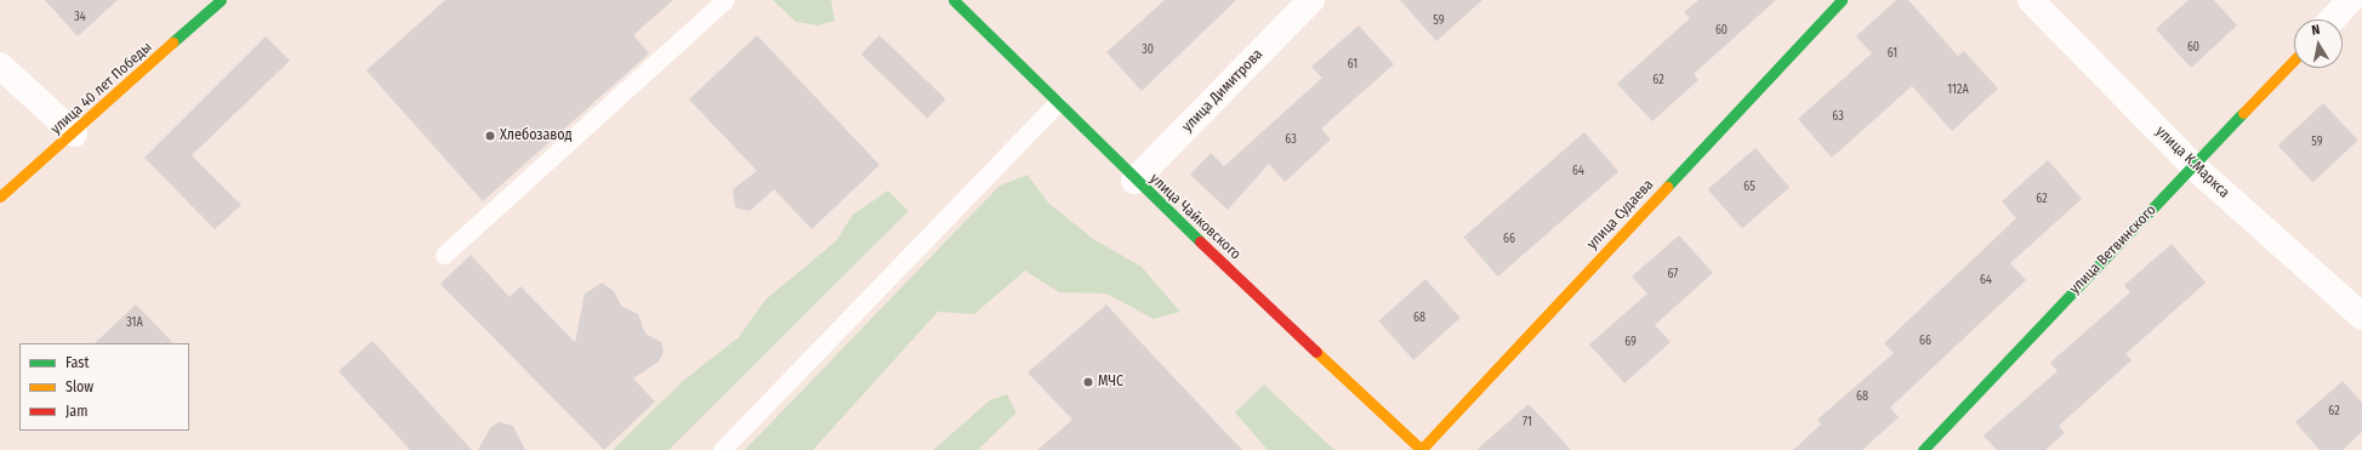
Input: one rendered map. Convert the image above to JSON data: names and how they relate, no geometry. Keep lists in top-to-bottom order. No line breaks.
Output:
{"streets":{"street":["улица 40 лет Победы","улица Димитрова","улица К.Маркса","улица Судаева","улица Чайковского","улица Ветвинского"]},"crossings":[["улица Димитрова","улица Чайковского"],["улица К.Маркса","улица Ветвинского"],["улица Судаева","улица Чайковского"]],"places":["Хлебозавод","МЧС"],"house_numbers":["34","59","60","60","30","61","61","62","112А","63","63","59","64","65","62","66","67","64","68","31А","66","69","68","62","71"],"legend":["Fast","Slow","Jam"],"north":"top"}
